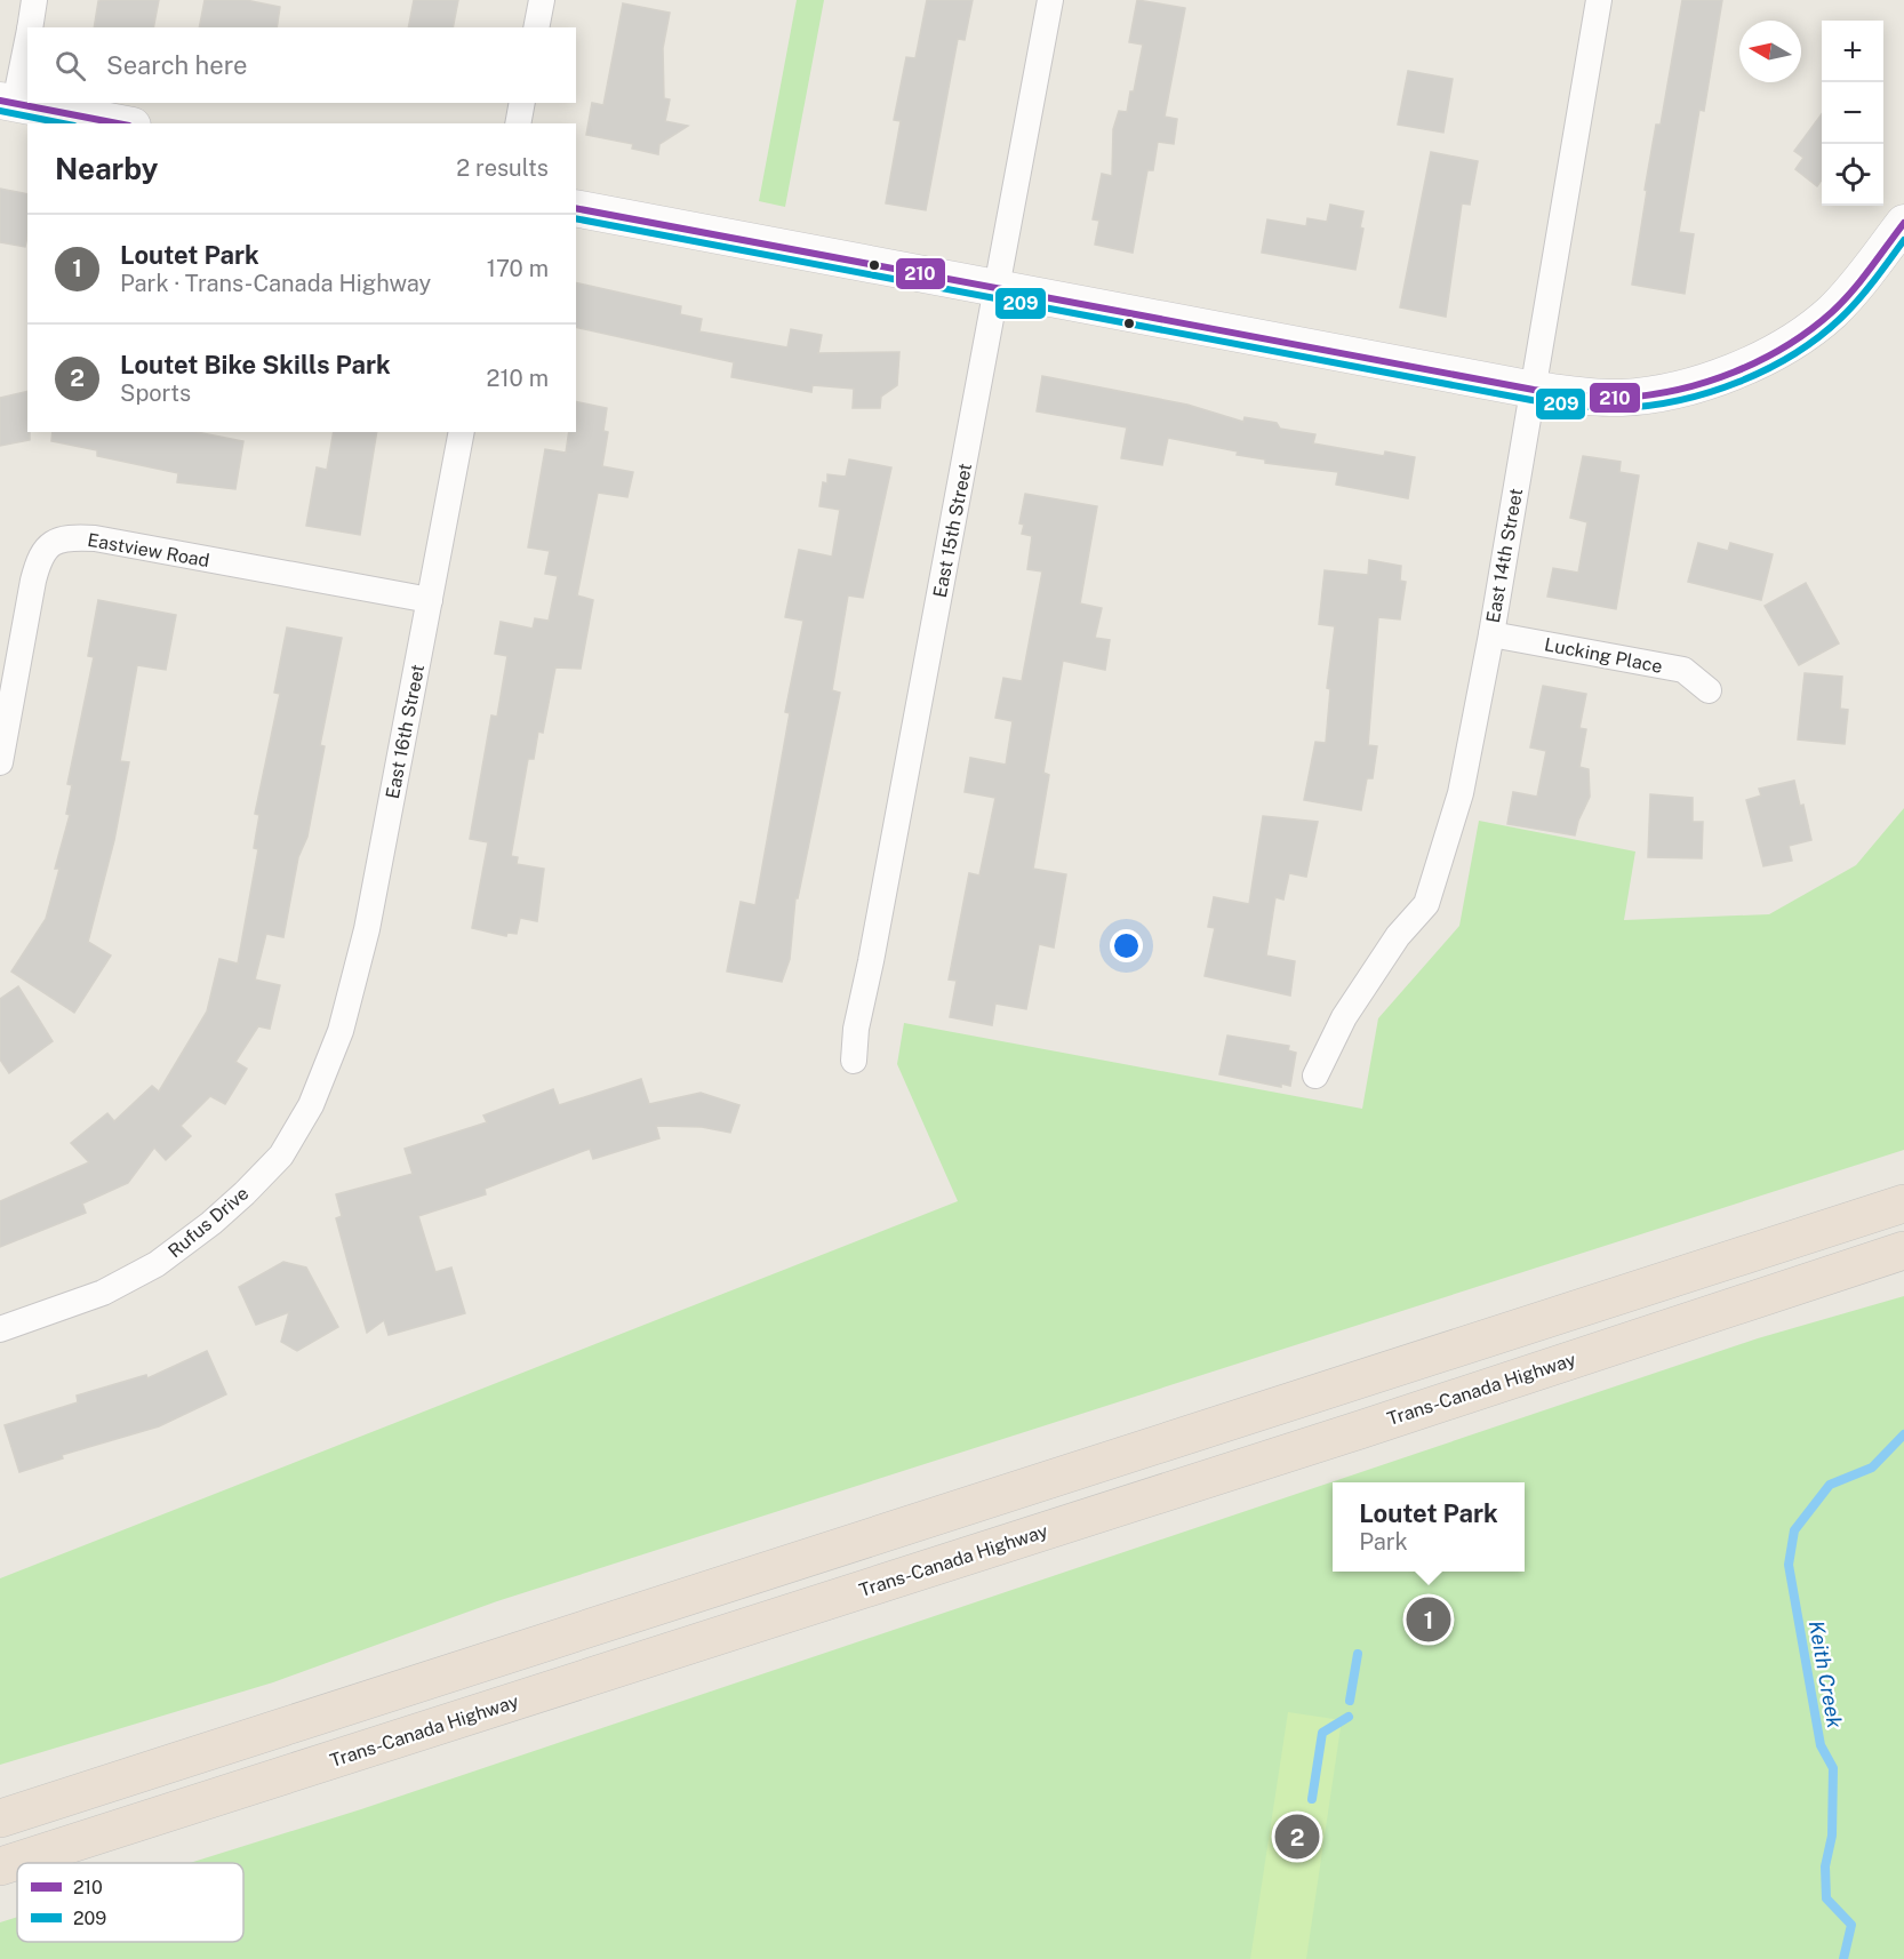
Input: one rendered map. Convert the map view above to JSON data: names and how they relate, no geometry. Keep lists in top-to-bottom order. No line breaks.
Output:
{"streets":{"highway":["Trans-Canada Highway"],"street":["East 15th Street","Eastview Road","East 14th Street","Lucking Place","East 16th Street","Rufus Drive"]},"crossings":[["Eastview Road","East 16th Street"],["East 14th Street","Lucking Place"],["East 16th Street","Rufus Drive"]],"water":["Keith Creek"],"lines":["transit line 210","transit line 209"],"legend":["210","209"],"north":"left","page":{"map_buttons":["+","−"],"search":"Search here","heading":["Nearby","2 results"],"list":[{"mark":"1","name":"Loutet Park","note":"Park · Trans-Canada Highway","value":"170 m"},{"mark":"2","name":"Loutet Bike Skills Park","note":"Sports","value":"210 m"}],"popup":["Loutet Park","Park"],"pins":["1","2"]}}
